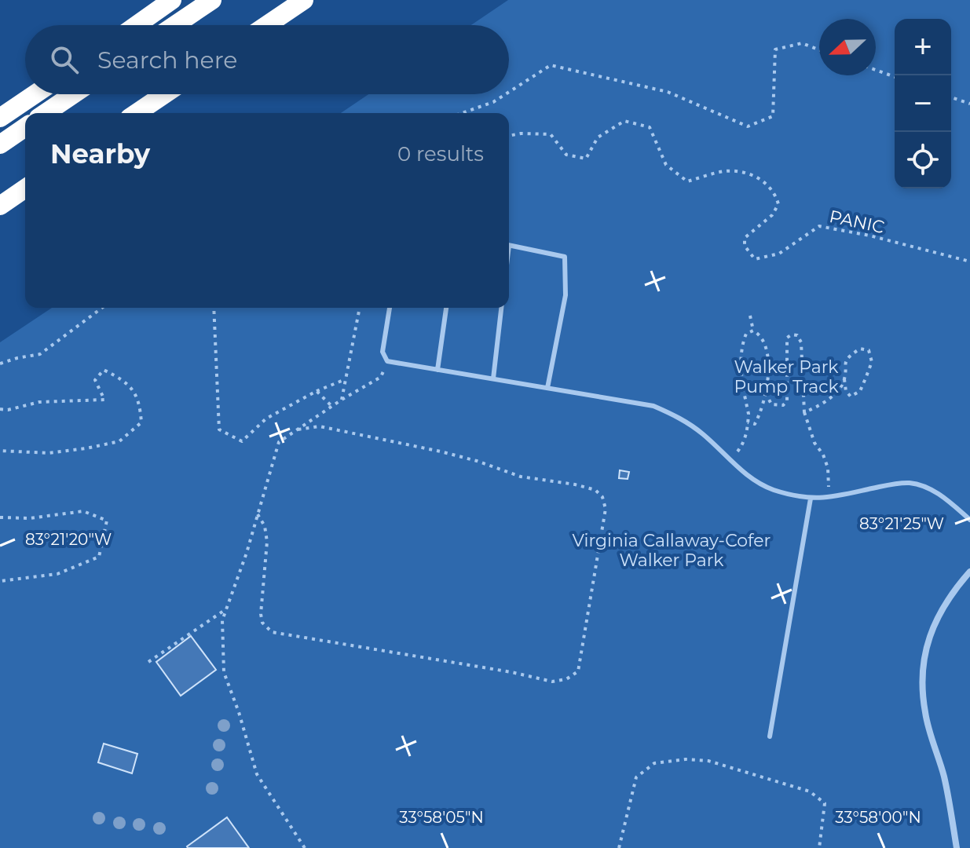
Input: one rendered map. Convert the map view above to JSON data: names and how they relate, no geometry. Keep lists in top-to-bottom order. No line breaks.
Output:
{"streets":{"path":["PANIC"]},"parks":["Walker Park Pump Track","Virginia Callaway-Cofer Walker Park"],"north":"left","page":{"map_buttons":["+","−"],"search":"Search here","heading":["Nearby","0 results"]},"coordinates":["83°21'25\"W","83°21'20\"W","33°58'05\"N","33°58'00\"N"]}
